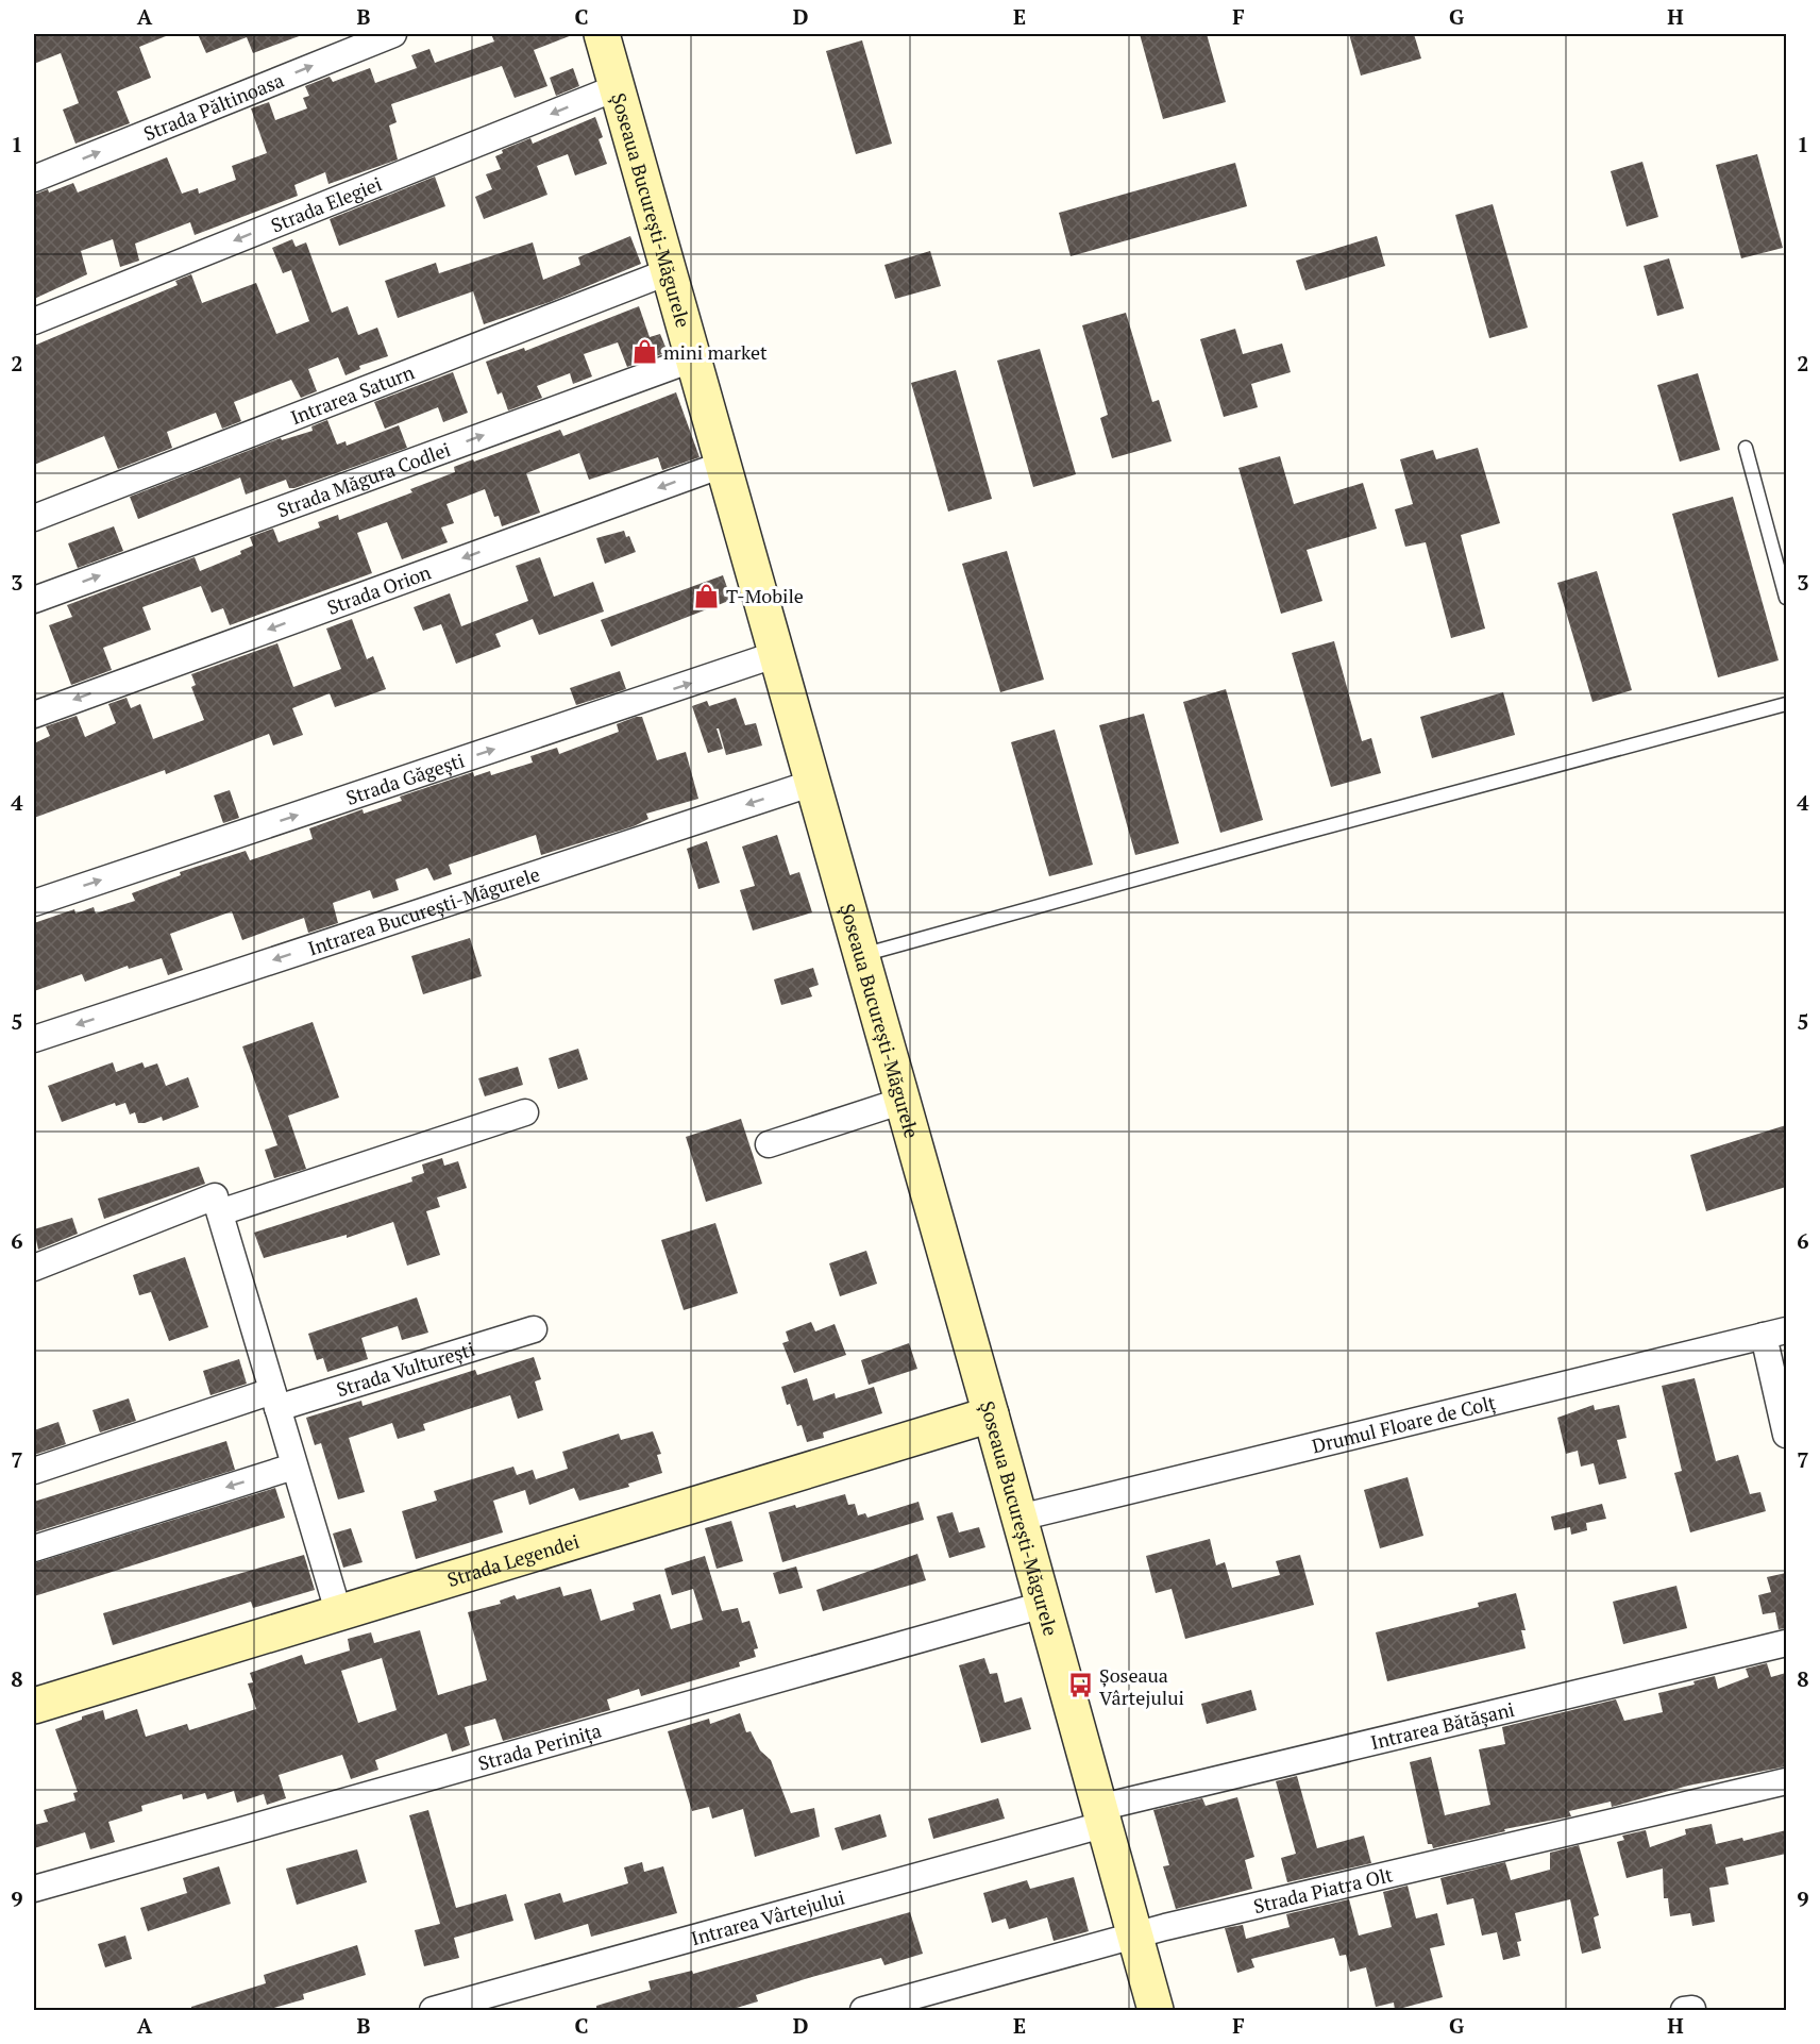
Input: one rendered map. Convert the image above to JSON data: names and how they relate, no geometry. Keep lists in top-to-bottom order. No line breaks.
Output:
{"streets":{"main road":["Șoseaua București-Măgurele","Strada Legendei"],"street":["Strada Păltinoasa","Strada Elegiei","Intrarea Saturn","Strada Măgura Codlei","Strada Orion","Strada Găgești","Intrarea București-Măgurele","Strada Vulturești","Drumul Floare de Colț","Intrarea Bătășani","Strada Perinița","Strada Piatra Olt","Intrarea Vârtejului"]},"crossings":[["Strada Elegiei","Șoseaua București-Măgurele"],["Șoseaua București-Măgurele","Intrarea Saturn"],["Șoseaua București-Măgurele","Strada Măgura Codlei"],["Șoseaua București-Măgurele","Strada Orion"],["Șoseaua București-Măgurele","Strada Găgești"],["Șoseaua București-Măgurele","Intrarea București-Măgurele"],["Șoseaua București-Măgurele","Drumul Floare de Colț"],["Șoseaua București-Măgurele","Strada Legendei"],["Șoseaua București-Măgurele","Intrarea Bătășani"],["Șoseaua București-Măgurele","Strada Perinița"],["Șoseaua București-Măgurele","Strada Piatra Olt"],["Șoseaua București-Măgurele","Intrarea Vârtejului"],["Intrarea Bătășani","Intrarea Vârtejului"]],"one_way":["Strada Păltinoasa","Strada Elegiei","Strada Măgura Codlei","Strada Orion","Strada Găgești"],"places":{"shop":["mini market","T-Mobile"],"bus stop":["Șoseaua Vârtejului"]},"grid":{"columns":["A","B","C","D","E","F","G","H"],"rows":["1","2","3","4","5","6","7","8","9"]}}
